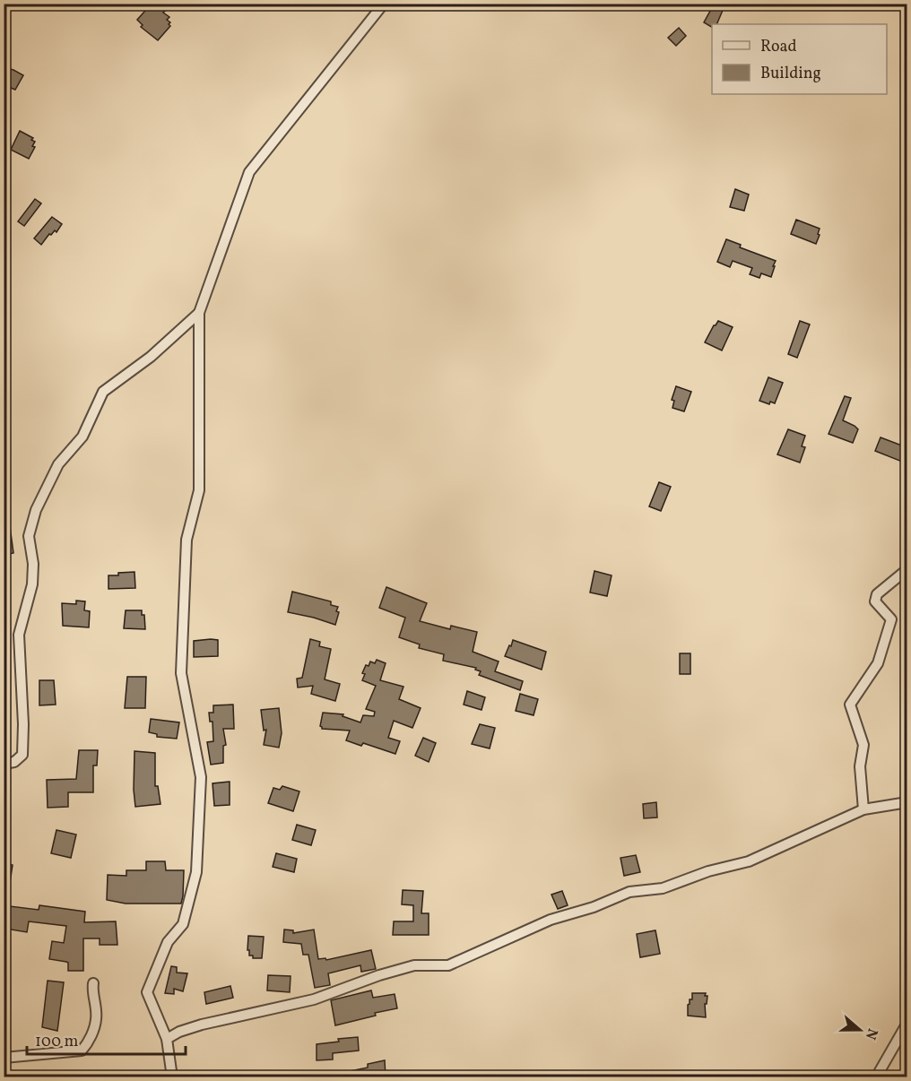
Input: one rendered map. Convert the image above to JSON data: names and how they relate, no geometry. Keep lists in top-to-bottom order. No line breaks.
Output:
{"legend":["Road","Building"],"scale_bar":"100 m","north":"right"}
